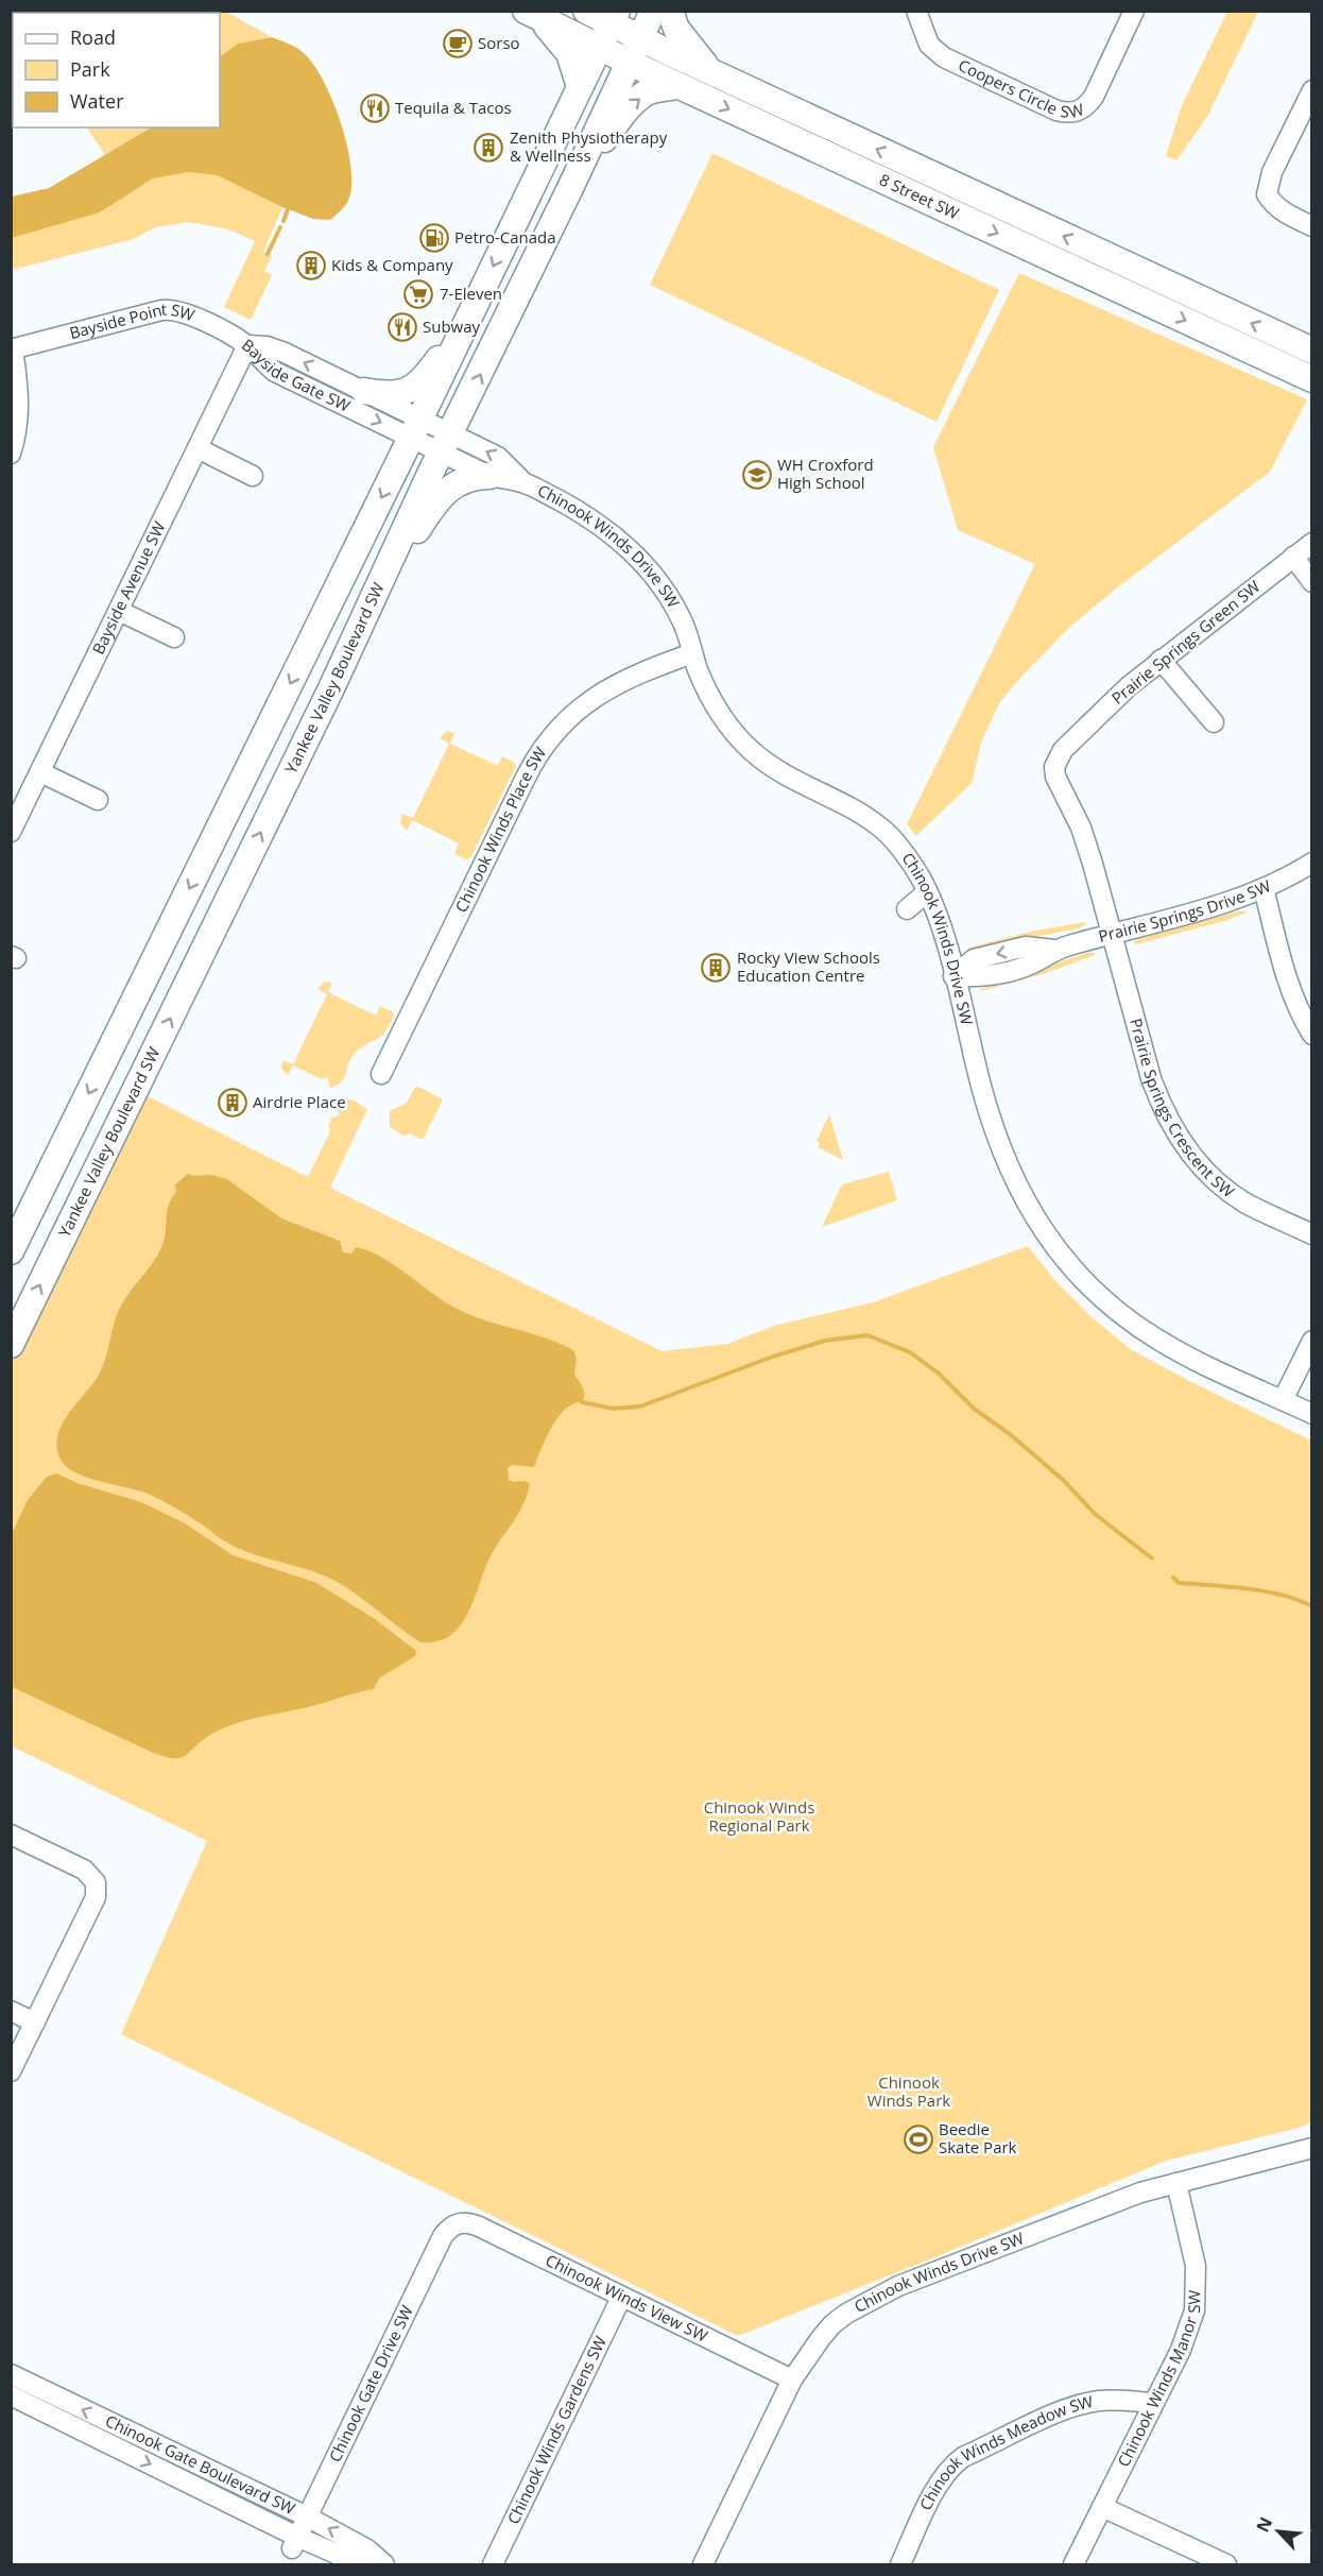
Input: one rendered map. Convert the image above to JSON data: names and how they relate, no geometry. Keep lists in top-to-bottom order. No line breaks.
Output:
{"streets":{"main road":["8 Street SW","Yankee Valley Boulevard SW"],"street":["Coopers Circle SW","Bayside Point SW","Bayside Gate SW","Chinook Winds Drive SW","Bayside Avenue SW","Prairie Springs Green SW","Chinook Winds Place SW","Prairie Springs Drive SW","Prairie Springs Crescent SW","Chinook Winds View SW","Chinook Winds Manor SW","Chinook Gate Drive SW","Chinook Winds Gardens SW","Chinook Winds Meadow SW","Chinook Gate Boulevard SW"]},"crossings":[["8 Street SW","Yankee Valley Boulevard SW"],["Bayside Point SW","Bayside Gate SW"],["Bayside Point SW","Bayside Avenue SW"],["Bayside Gate SW","Chinook Winds Drive SW"],["Bayside Gate SW","Bayside Avenue SW"],["Chinook Winds Drive SW","Yankee Valley Boulevard SW"],["Chinook Winds Drive SW","Chinook Winds Place SW"],["Chinook Winds Drive SW","Prairie Springs Drive SW"],["Chinook Winds Drive SW","Chinook Winds View SW"],["Chinook Winds Drive SW","Chinook Winds Manor SW"],["Prairie Springs Green SW","Prairie Springs Drive SW"],["Prairie Springs Green SW","Prairie Springs Crescent SW"],["Prairie Springs Drive SW","Prairie Springs Crescent SW"],["Chinook Winds View SW","Chinook Gate Drive SW"],["Chinook Winds View SW","Chinook Winds Gardens SW"],["Chinook Winds Manor SW","Chinook Winds Meadow SW"],["Chinook Gate Drive SW","Chinook Gate Boulevard SW"]],"parks":["Chinook Winds Regional Park","Chinook Winds Park"],"places":{"cafe":["Sorso"],"restaurant":["Tequila & Tacos","Subway"],"building":["Zenith Physiotherapy & Wellness","Kids & Company","Rocky View Schools Education Centre","Airdrie Place"],"fuel station":["Petro-Canada"],"supermarket":["7-Eleven"],"school or university":["WH Croxford High School"],"sports":["Beedie Skate Park"]},"legend":["Road","Park","Water"],"north":"top left"}
